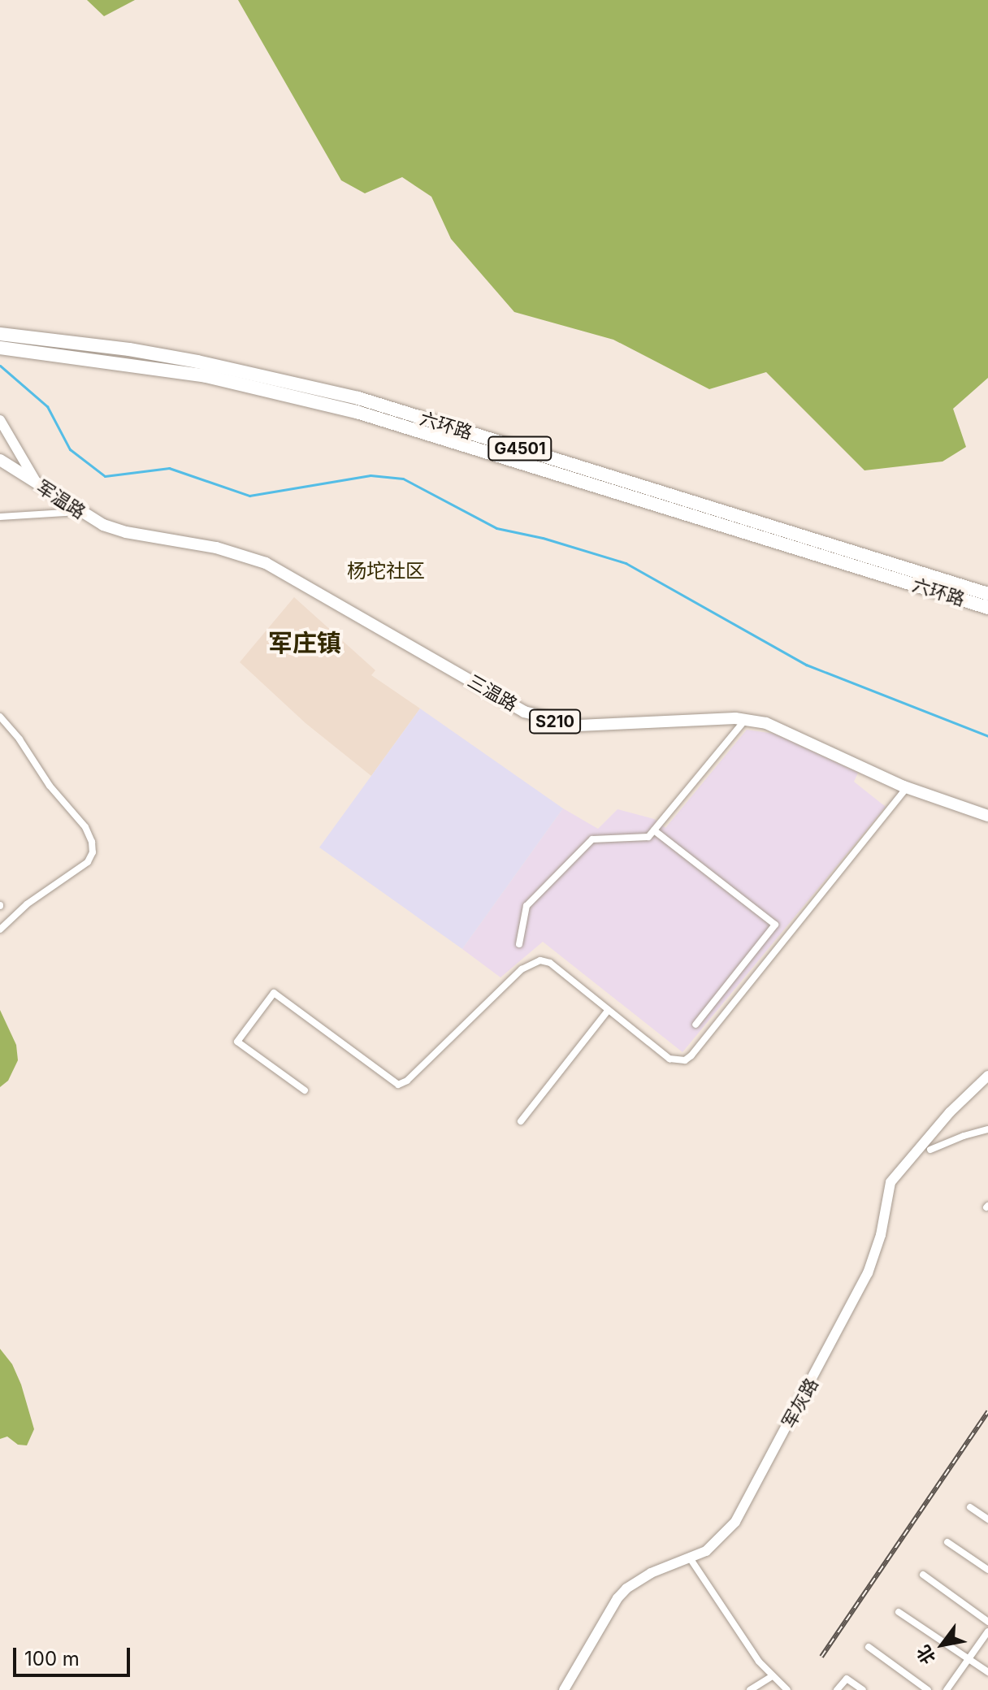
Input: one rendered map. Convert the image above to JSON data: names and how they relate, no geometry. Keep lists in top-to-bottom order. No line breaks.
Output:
{"streets":{"highway":["六环路","G4501"],"main road":["军温路","三温路","S210"],"street":["军灰路"]},"crossings":[["军温路","三温路"]],"districts":["杨坨社区","军庄镇"],"scale_bar":"100 m","north":"bottom left"}
